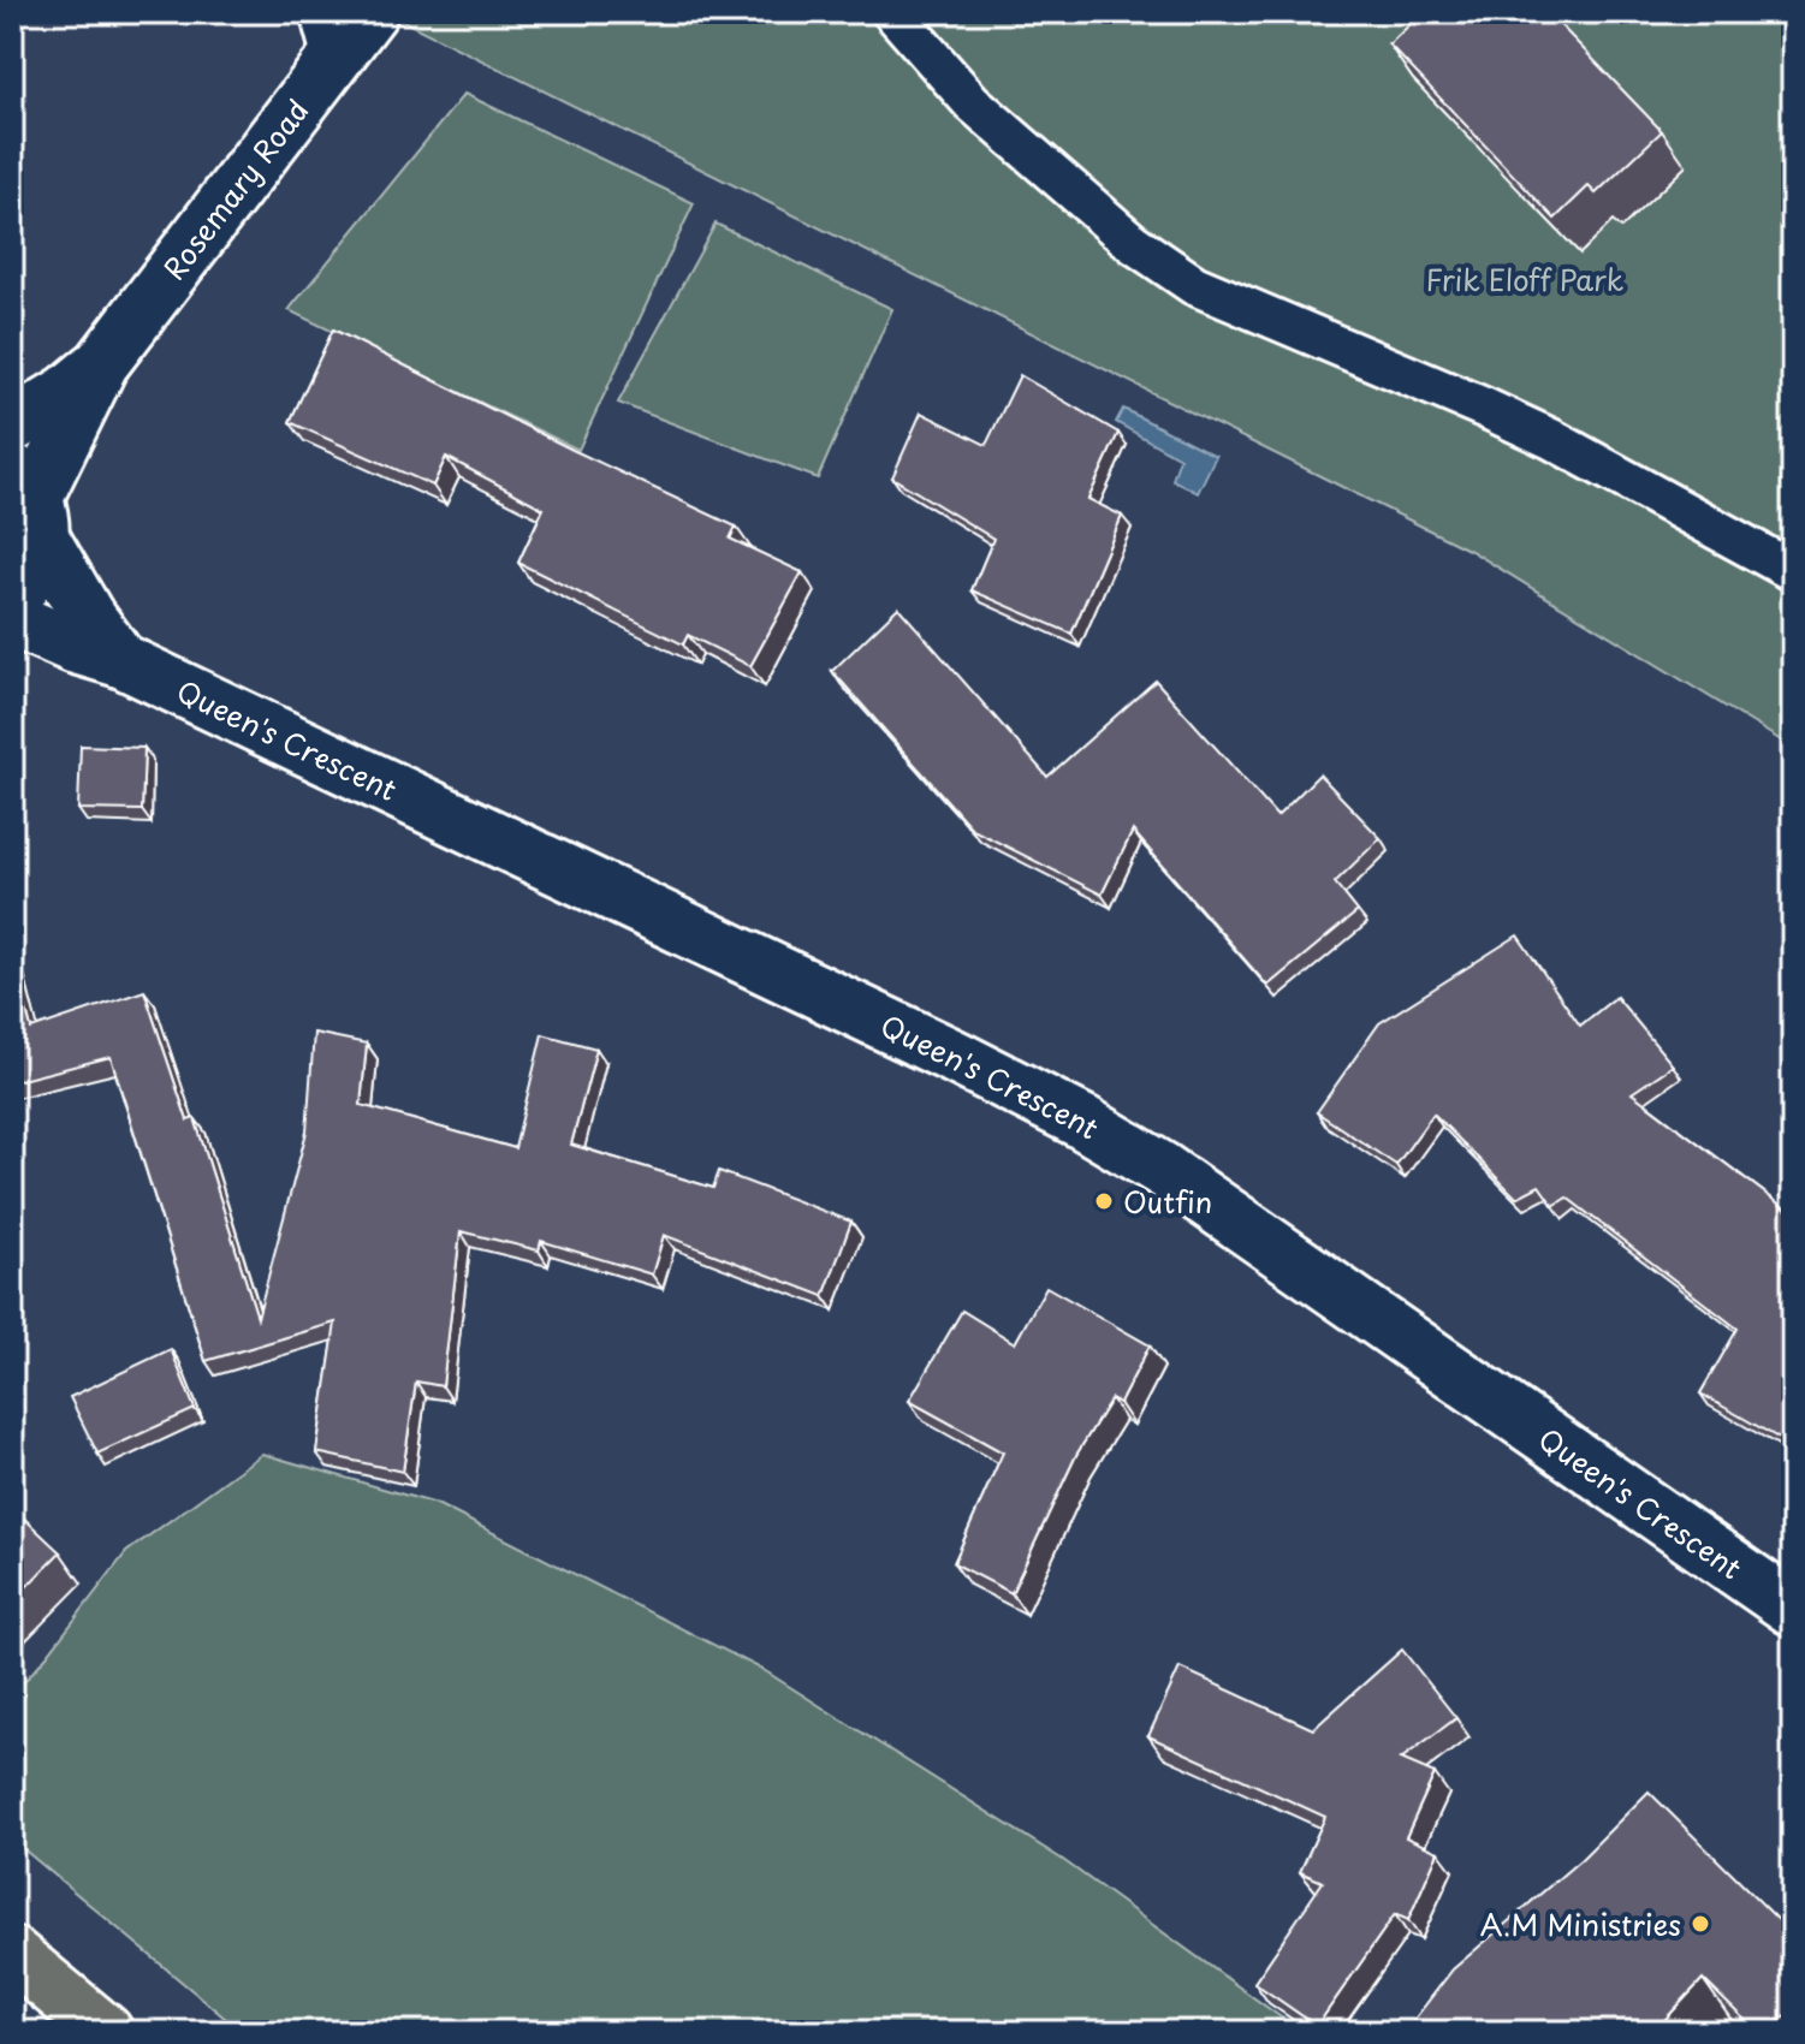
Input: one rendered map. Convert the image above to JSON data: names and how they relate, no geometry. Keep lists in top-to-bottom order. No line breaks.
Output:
{"streets":{"street":["Rosemary Road","Queen's Crescent"]},"crossings":[["Rosemary Road","Queen's Crescent"]],"parks":["Frik Eloff Park"],"places":["Outfin","A.M Ministries"]}
